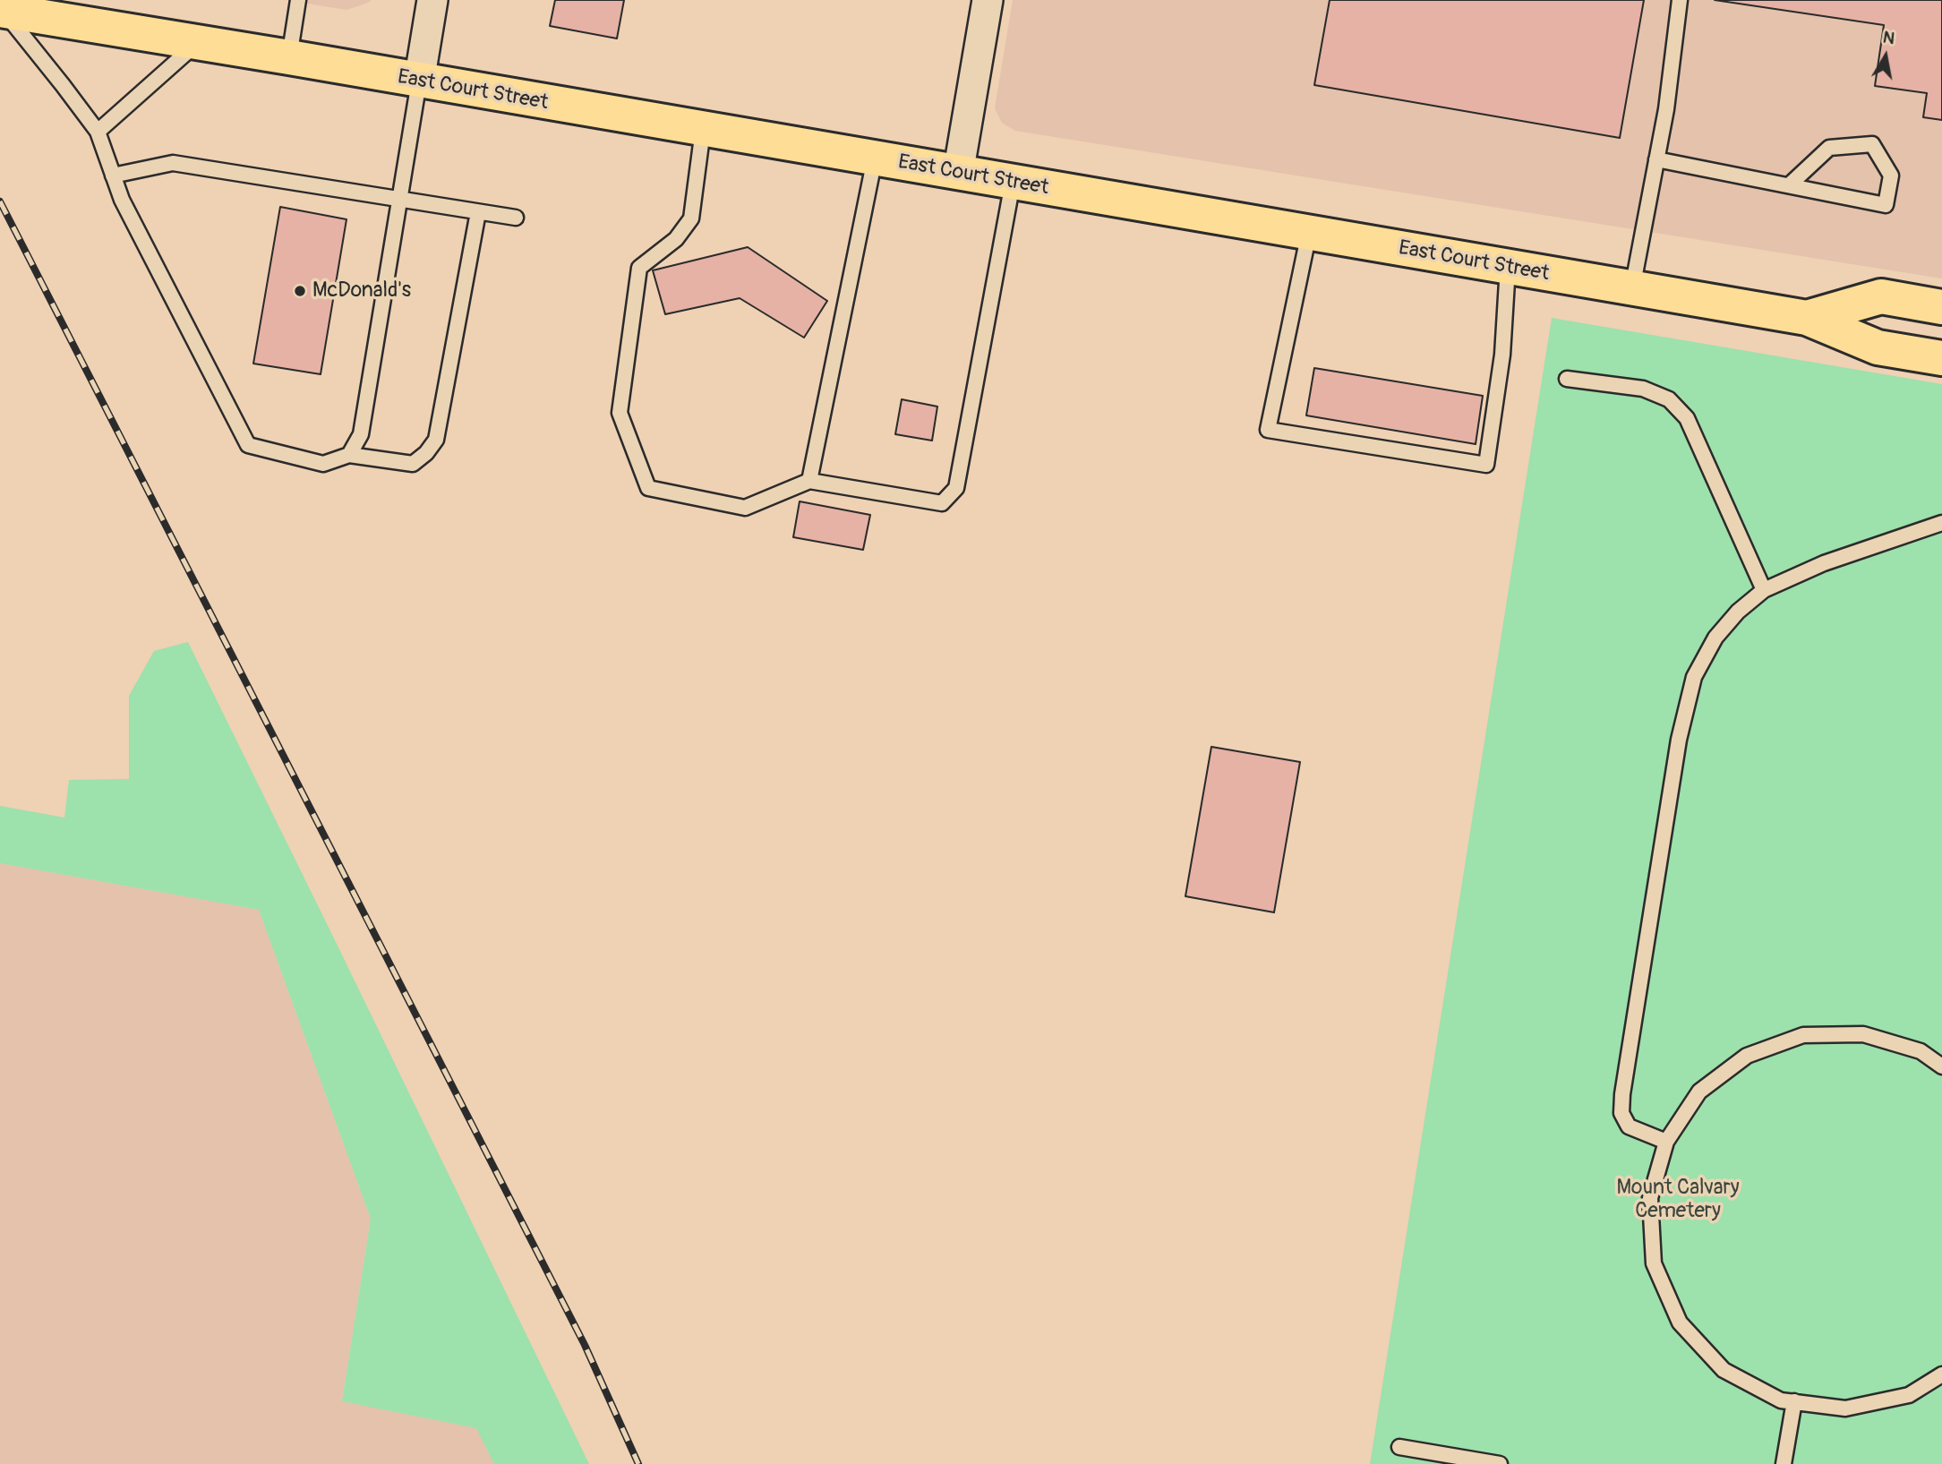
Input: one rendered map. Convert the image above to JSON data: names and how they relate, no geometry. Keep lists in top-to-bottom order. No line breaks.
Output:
{"streets":{"main road":["East Court Street"]},"parks":["Mount Calvary Cemetery"],"places":["McDonald's"],"north":"top"}
